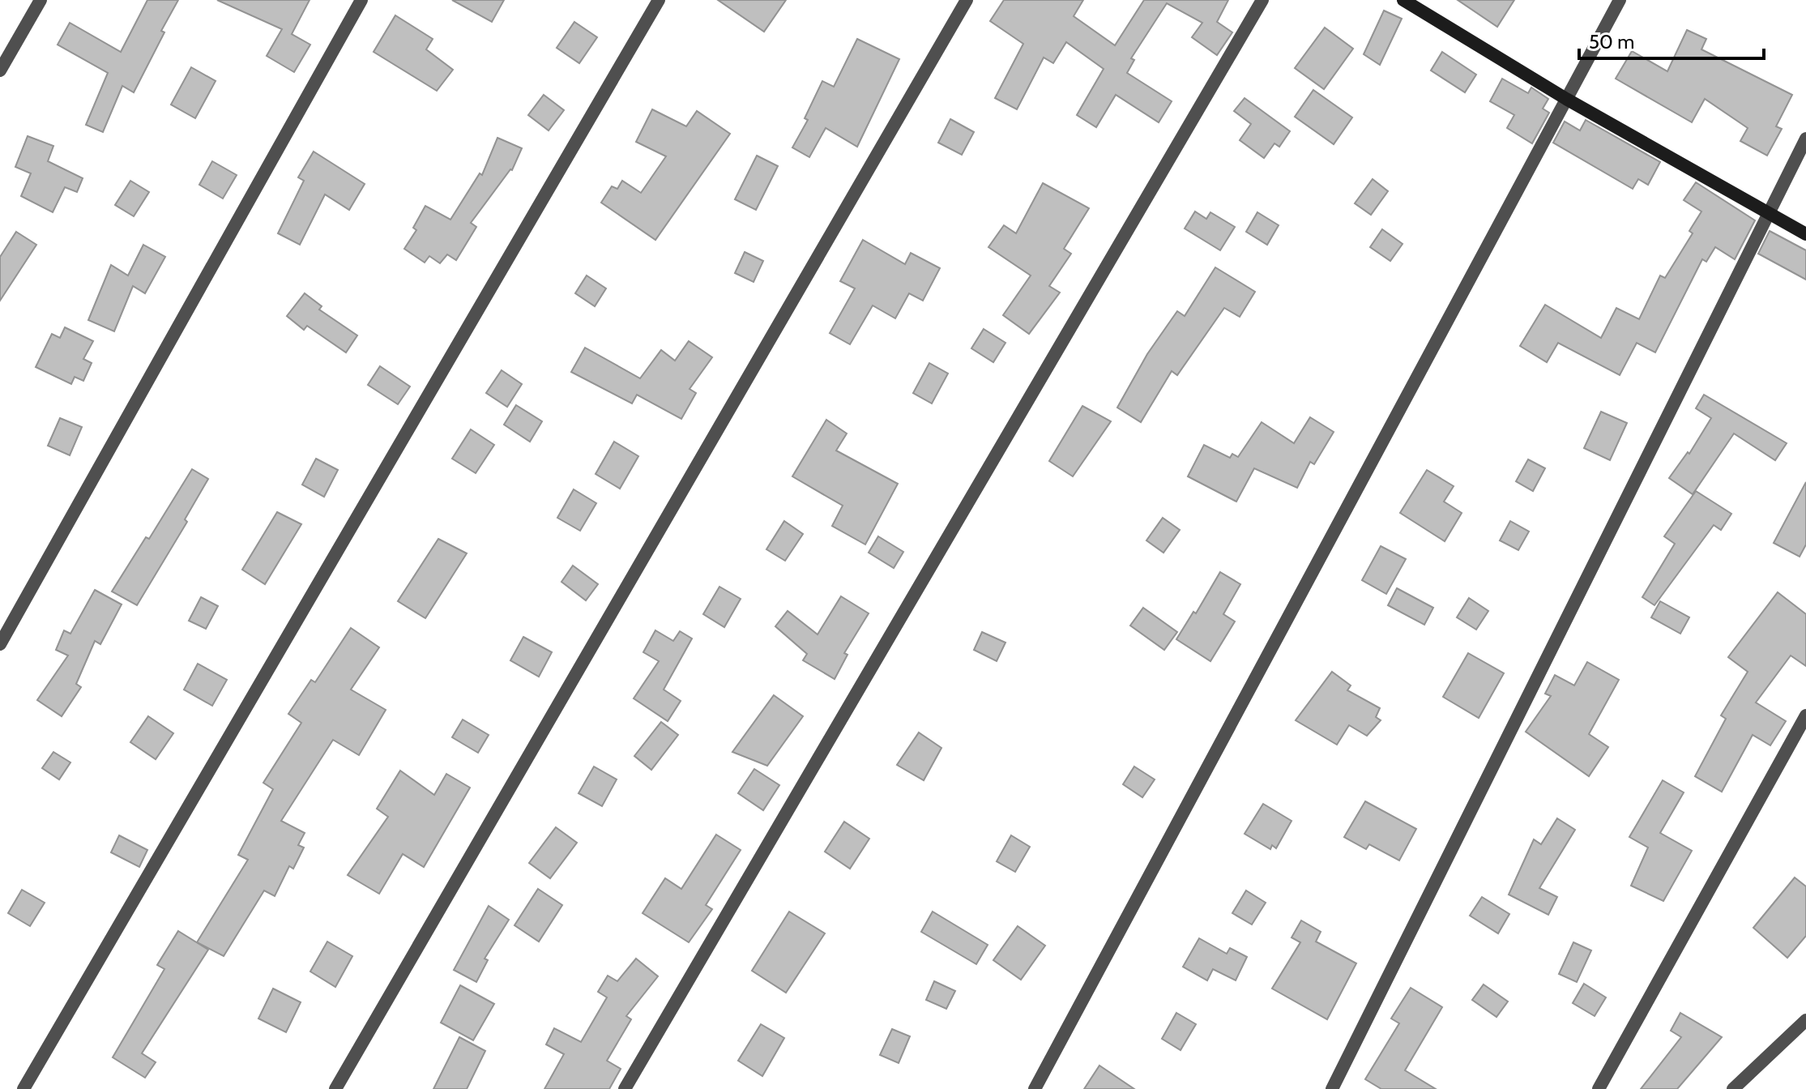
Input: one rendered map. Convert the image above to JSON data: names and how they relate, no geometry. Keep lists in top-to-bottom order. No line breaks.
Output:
{"scale_bar":"50 m"}
